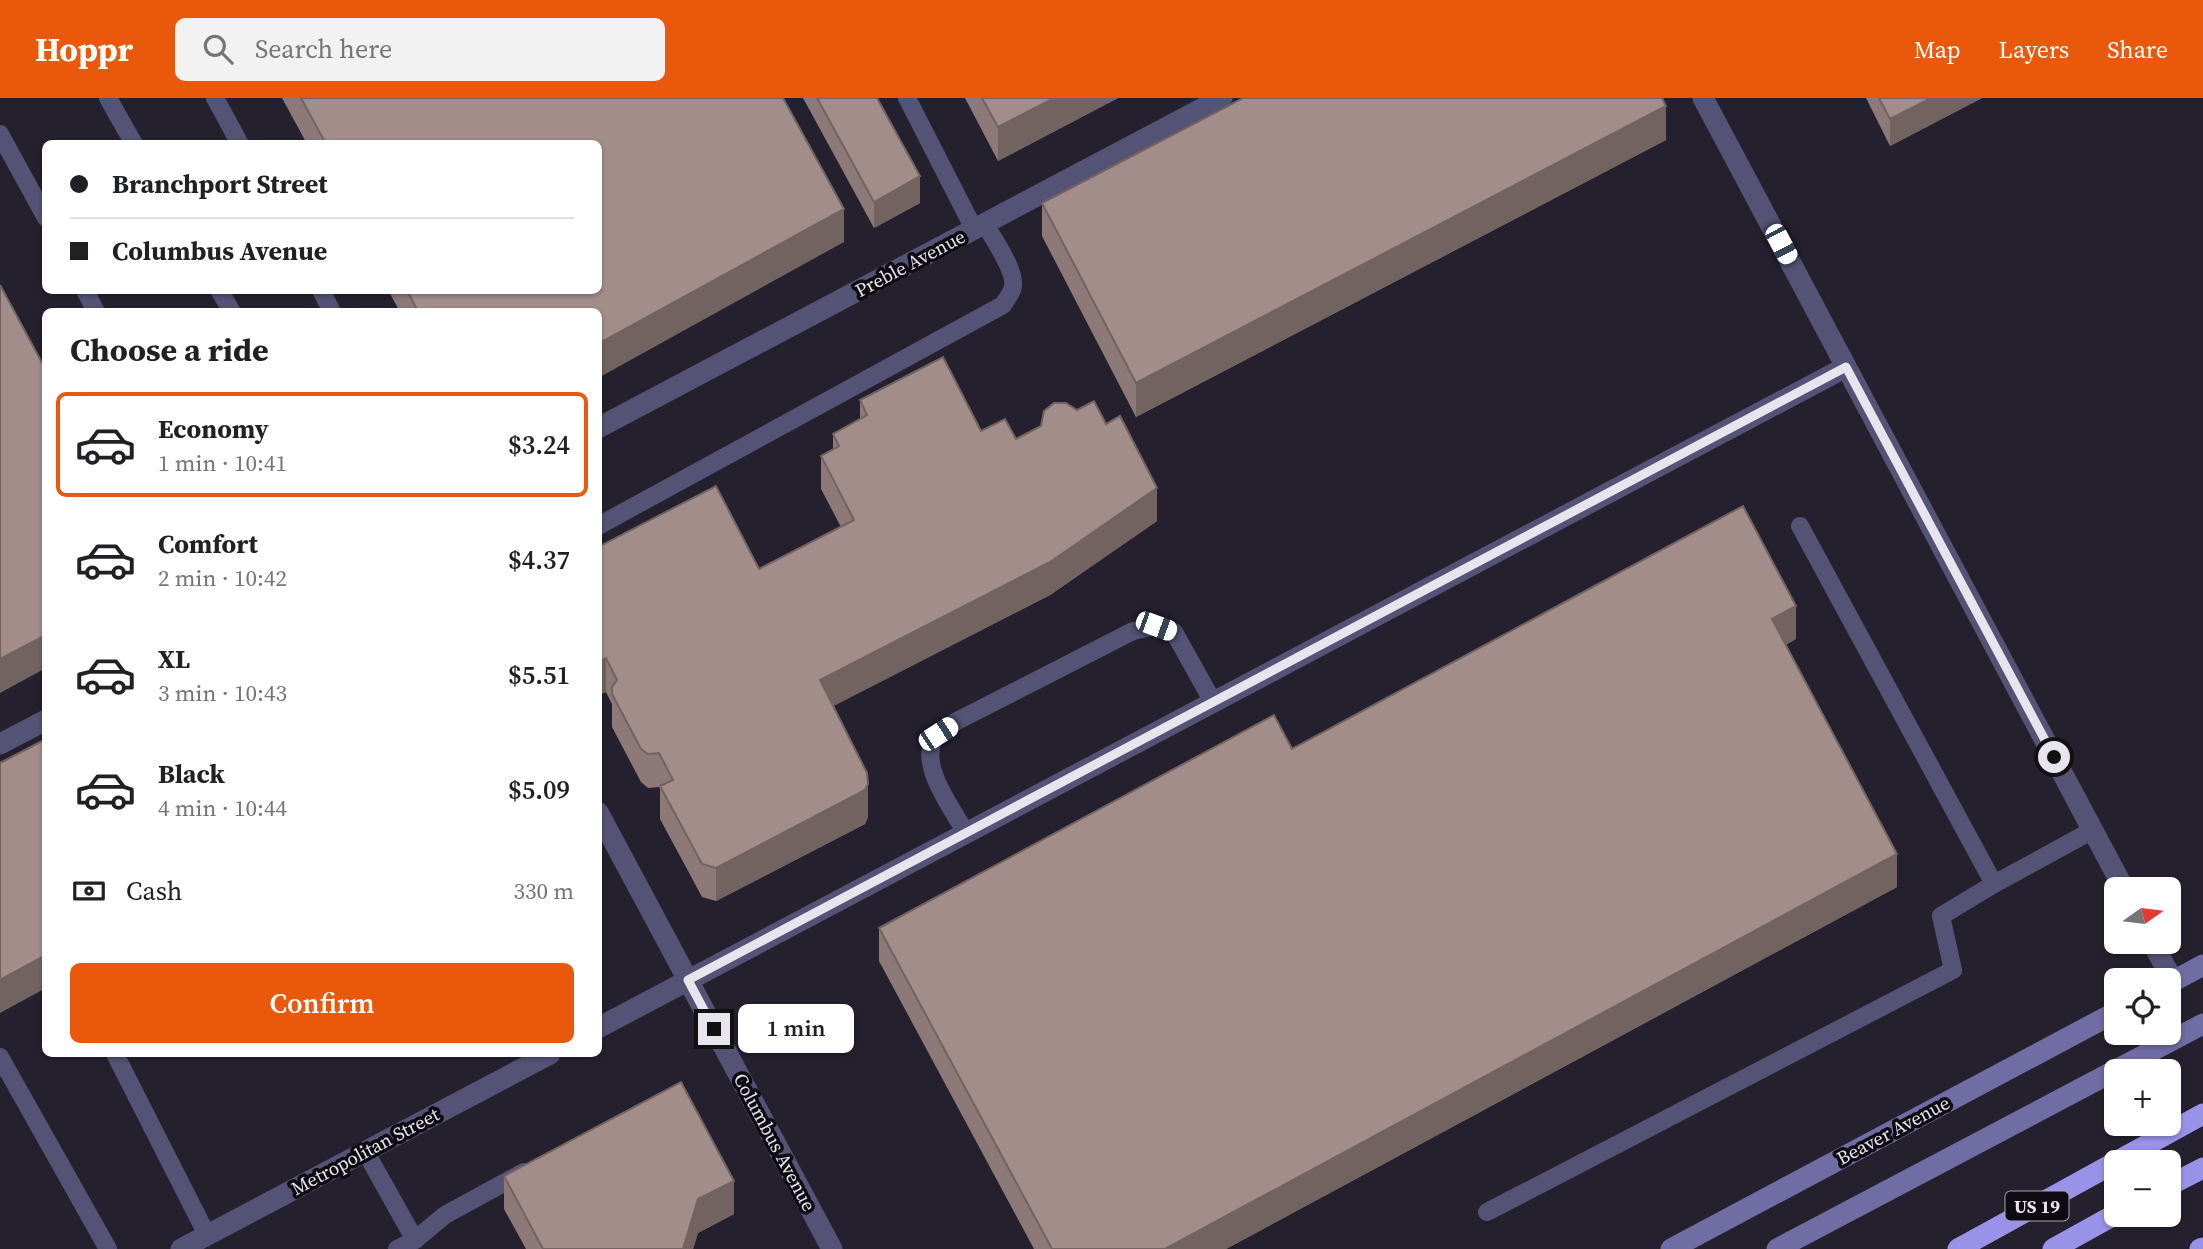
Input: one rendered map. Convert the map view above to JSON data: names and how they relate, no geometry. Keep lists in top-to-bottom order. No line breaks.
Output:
{"streets":{"highway":["US 19"],"street":["Preble Avenue","Beaver Avenue","Columbus Avenue","Metropolitan Street"]},"north":"right","page":{"header":"Hoppr","search":"Search here","nav":["Map","Layers","Share"],"banner":["Branchport Street","Columbus Avenue"],"heading":"Choose a ride","list":[{"name":"Economy","note":"1 min · 10:41","value":"$3.24"},{"name":"Comfort","note":"2 min · 10:42","value":"$4.37"},{"name":"XL","note":"3 min · 10:43","value":"$5.51"},{"name":"Black","note":"4 min · 10:44","value":"$5.09"}],"pay":["Cash","330 m"],"map_buttons":["+","−"],"buttons":"Confirm","bubble":"1 min"}}
